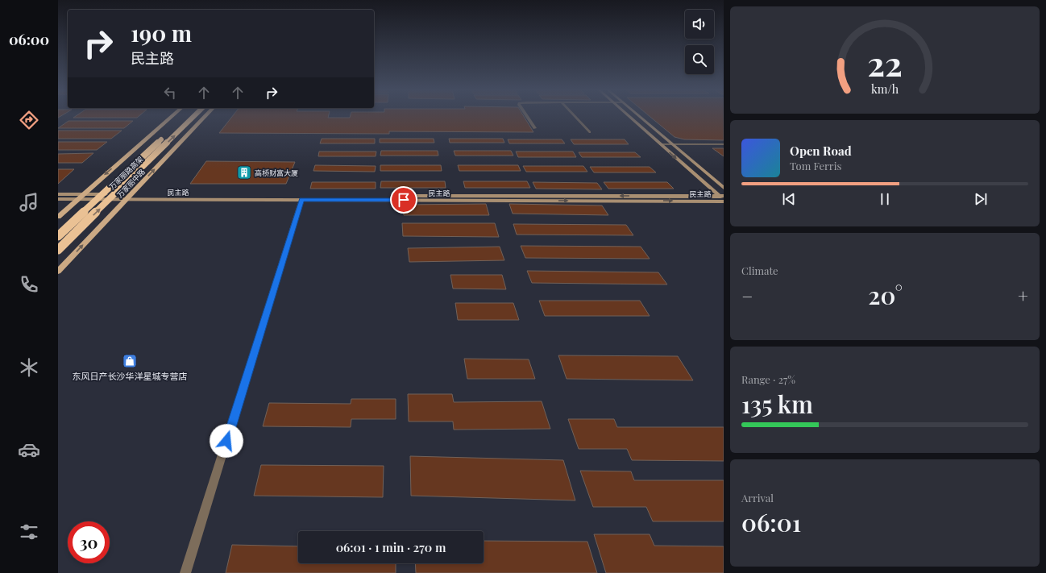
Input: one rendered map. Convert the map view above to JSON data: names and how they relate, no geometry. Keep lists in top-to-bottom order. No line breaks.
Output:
{"streets":{"highway":["万家丽路高架"],"main road":["万家丽中路"],"street":["民主路"]},"crossings":[["万家丽中路","民主路"]],"places":{"building":["高桥财富大厦"],"shop":["东风日产长沙华洋星城专营店"]},"page":{"tabs":"06:00","turn":["190 m","民主路"],"song":["Open Road","Tom Ferris"],"tile":["Climate",["Range · 27%","135 km"],["Arrival","06:01"]],"heat":["−","20°","+"],"limit":"30","trip":"06:01 · 1 min · 270 m","gauge":["22","km/h"]}}
